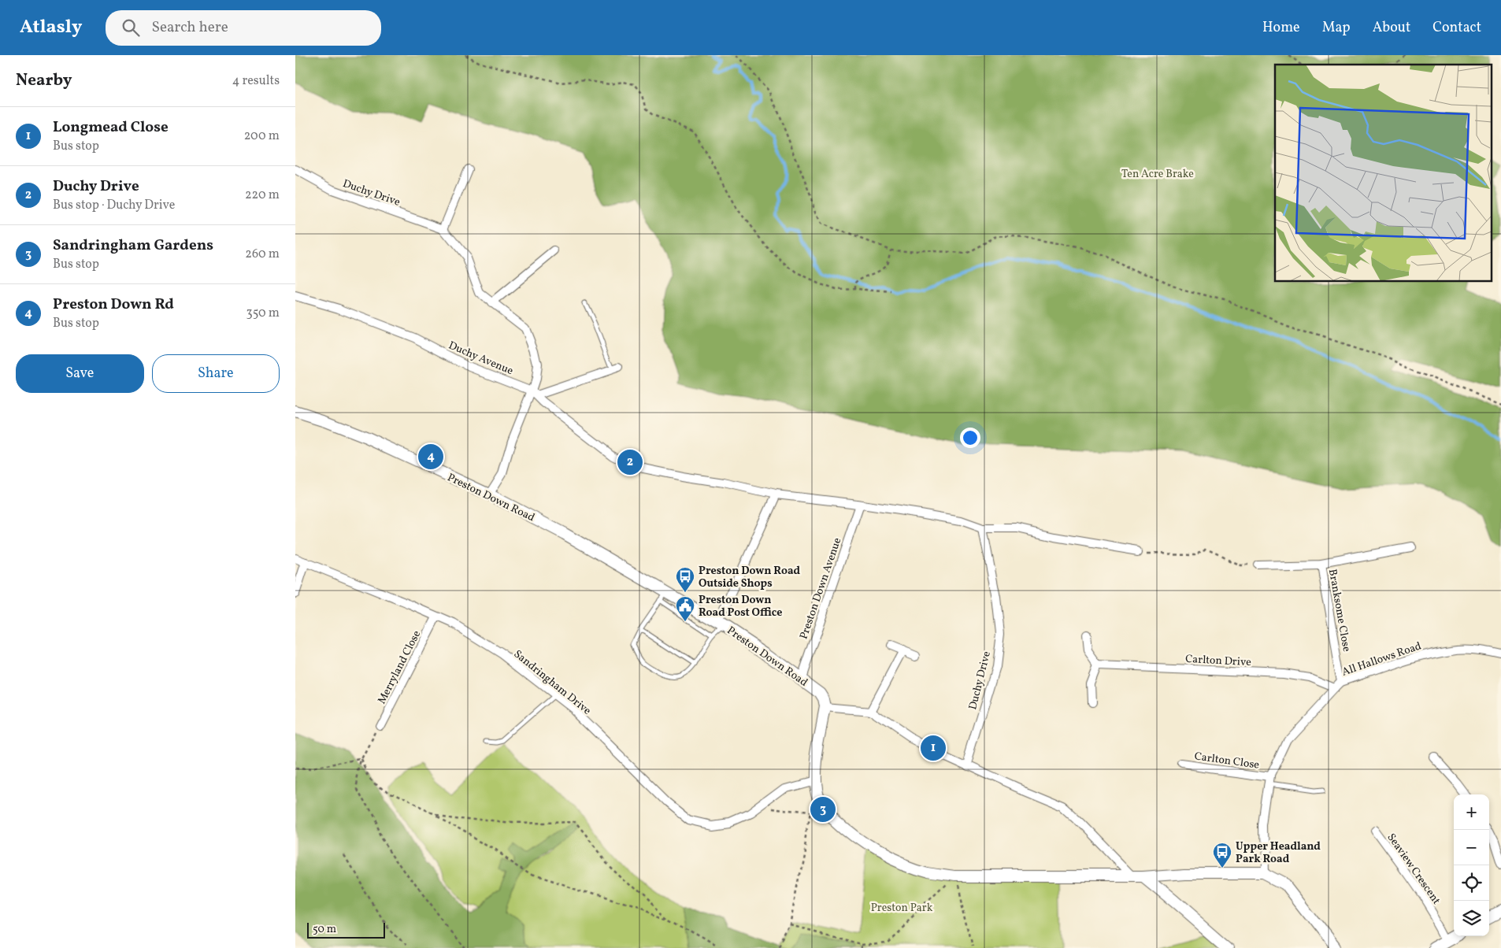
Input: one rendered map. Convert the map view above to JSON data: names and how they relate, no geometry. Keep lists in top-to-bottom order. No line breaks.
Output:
{"streets":{"street":["Duchy Drive","Duchy Avenue","Preston Down Road","Preston Down Avenue","Branksome Close","All Hallows Road","Carlton Drive","Merryland Close","Sandringham Drive","Carlton Close","Seaview Crescent"]},"crossings":[["Preston Down Road","Preston Down Avenue"],["Branksome Close","All Hallows Road"],["All Hallows Road","Carlton Drive"],["All Hallows Road","Carlton Close"],["Merryland Close","Sandringham Drive"]],"parks":["Ten Acre Brake","Preston Park"],"places":{"bus stop":["Preston Down Road Outside Shops","Upper Headland Park Road"],"public building":["Preston Down Road Post Office"]},"scale_bar":"50 m","page":{"header":"Atlasly","search":"Search here","nav":["Home","Map","About","Contact"],"heading":["Nearby","4 results"],"list":[{"mark":"1","name":"Longmead Close","note":"Bus stop","value":"200 m"},{"mark":"2","name":"Duchy Drive","note":"Bus stop · Duchy Drive","value":"220 m"},{"mark":"3","name":"Sandringham Gardens","note":"Bus stop","value":"260 m"},{"mark":"4","name":"Preston Down Rd","note":"Bus stop","value":"350 m"}],"buttons":["Save","Share"],"pins":["4","2","1","3"],"map_buttons":["+","−"],"scale":"50 m"}}
